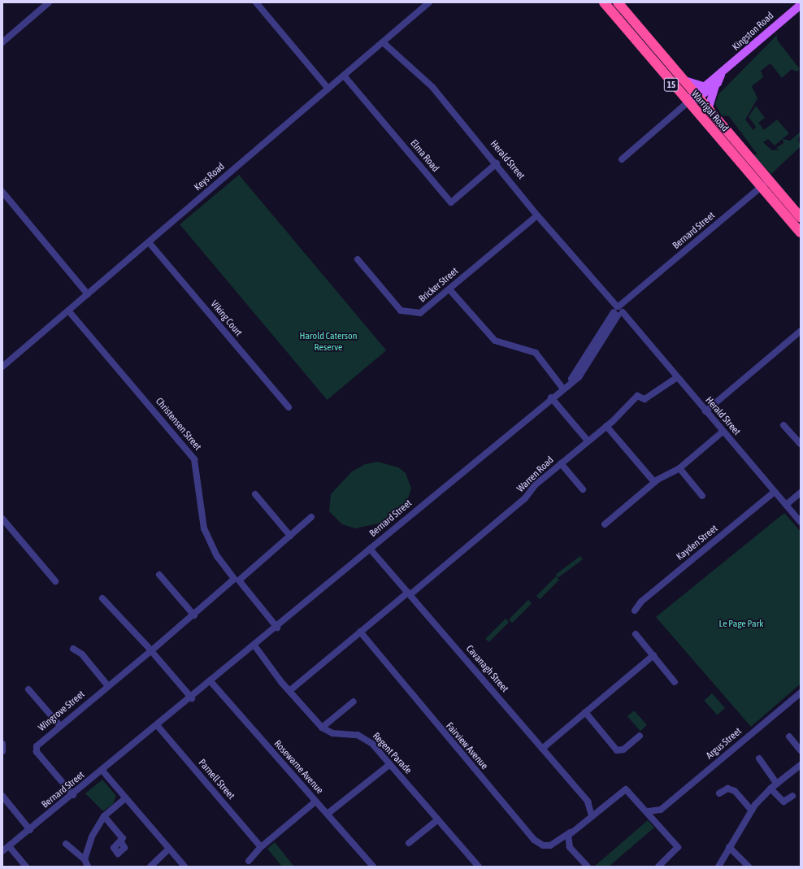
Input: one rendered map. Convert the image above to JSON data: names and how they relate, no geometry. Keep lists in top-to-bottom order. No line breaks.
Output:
{"streets":{"highway":["15","Warrigal Road"],"main road":["Kingston Road"],"street":["Elma Road","Herald Street","Keys Road","Bernard Street","Bricker Street","Viking Court","Christensen Street","Warren Road","Kayden Street","Cavanagh Street","Wingrove Street","Argus Street","Fairview Avenue","Regent Parade","Rosewarne Avenue","Parnell Street"]},"crossings":[["Kingston Road","Warrigal Road"],["Warrigal Road","Bernard Street"],["Elma Road","Herald Street"],["Elma Road","Keys Road"],["Herald Street","Keys Road"],["Herald Street","Bernard Street"],["Herald Street","Bricker Street"],["Herald Street","Warren Road"],["Herald Street","Kayden Street"],["Keys Road","Viking Court"],["Keys Road","Christensen Street"],["Bernard Street","Christensen Street"],["Bernard Street","Cavanagh Street"],["Bernard Street","Wingrove Street"],["Bernard Street","Regent Parade"],["Bernard Street","Rosewarne Avenue"],["Bernard Street","Parnell Street"],["Christensen Street","Wingrove Street"],["Warren Road","Cavanagh Street"],["Warren Road","Fairview Avenue"],["Warren Road","Regent Parade"]],"parks":["Harold Caterson Reserve","Le Page Park"]}
